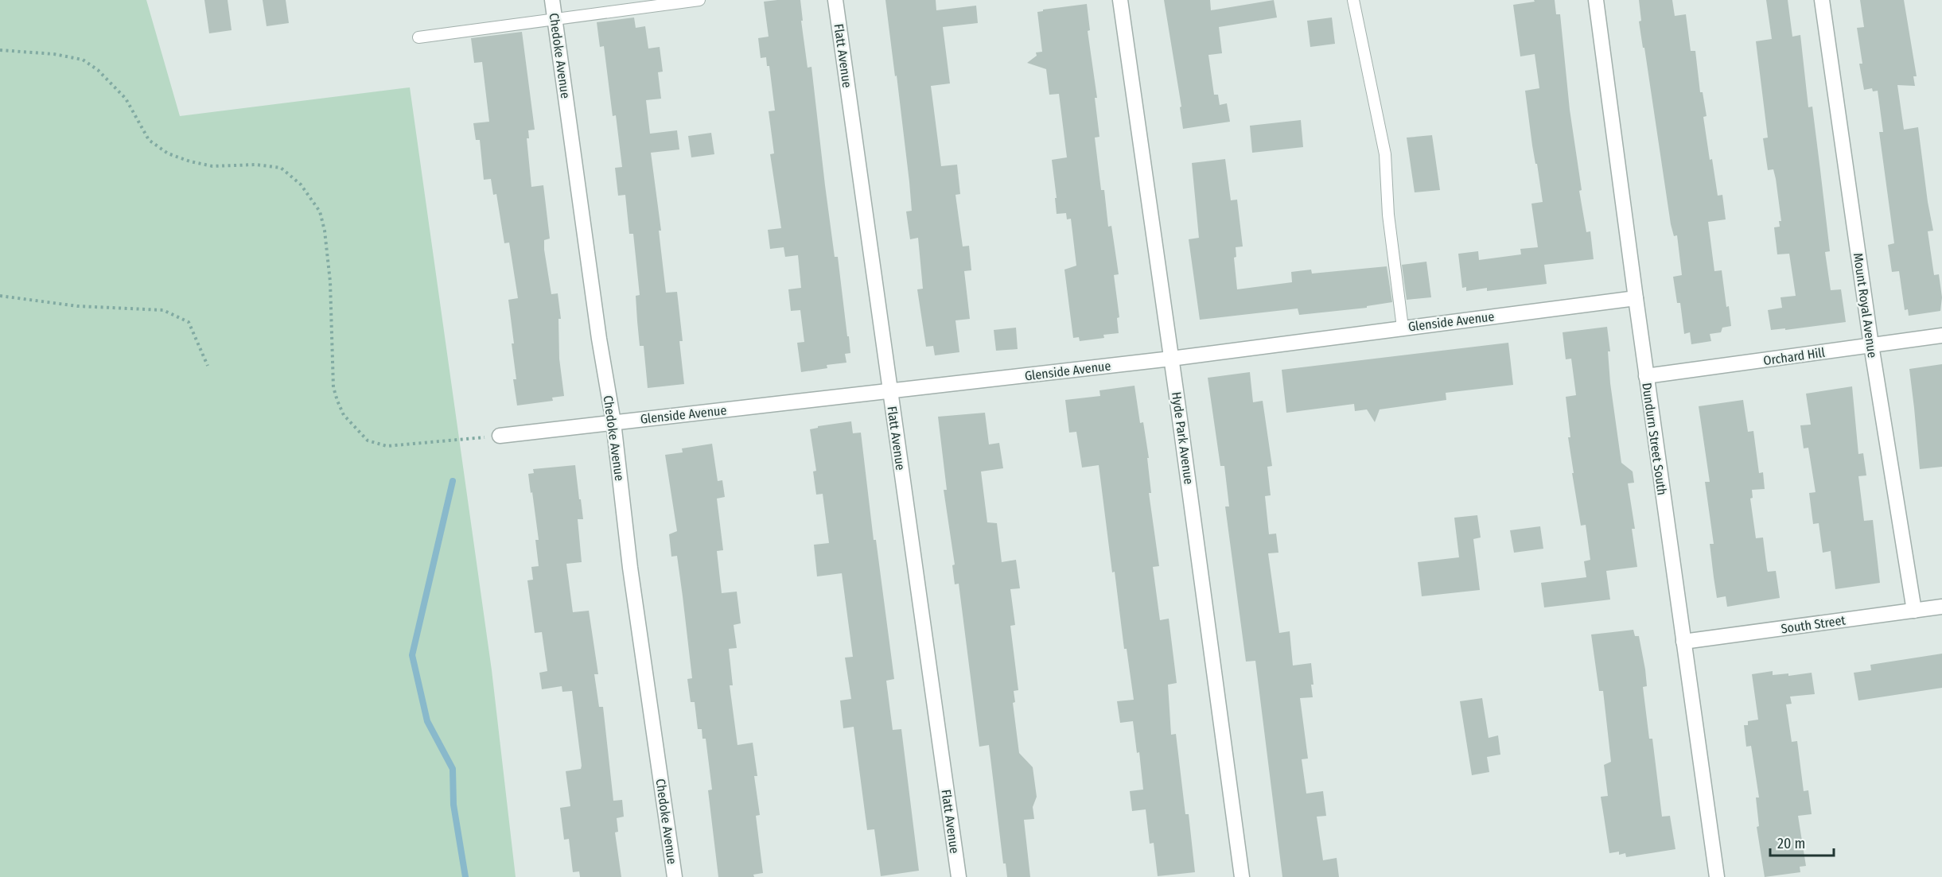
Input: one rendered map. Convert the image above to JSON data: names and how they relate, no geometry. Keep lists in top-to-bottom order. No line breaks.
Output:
{"streets":{"street":["Chedoke Avenue","Flatt Avenue","Mount Royal Avenue","Glenside Avenue","Orchard Hill","Hyde Park Avenue","Dundurn Street South","South Street"]},"crossings":[["Chedoke Avenue","Glenside Avenue"],["Flatt Avenue","Glenside Avenue"],["Mount Royal Avenue","Orchard Hill"],["Mount Royal Avenue","South Street"],["Glenside Avenue","Hyde Park Avenue"],["Glenside Avenue","Dundurn Street South"],["Orchard Hill","Dundurn Street South"],["Dundurn Street South","South Street"]],"scale_bar":"20 m"}
